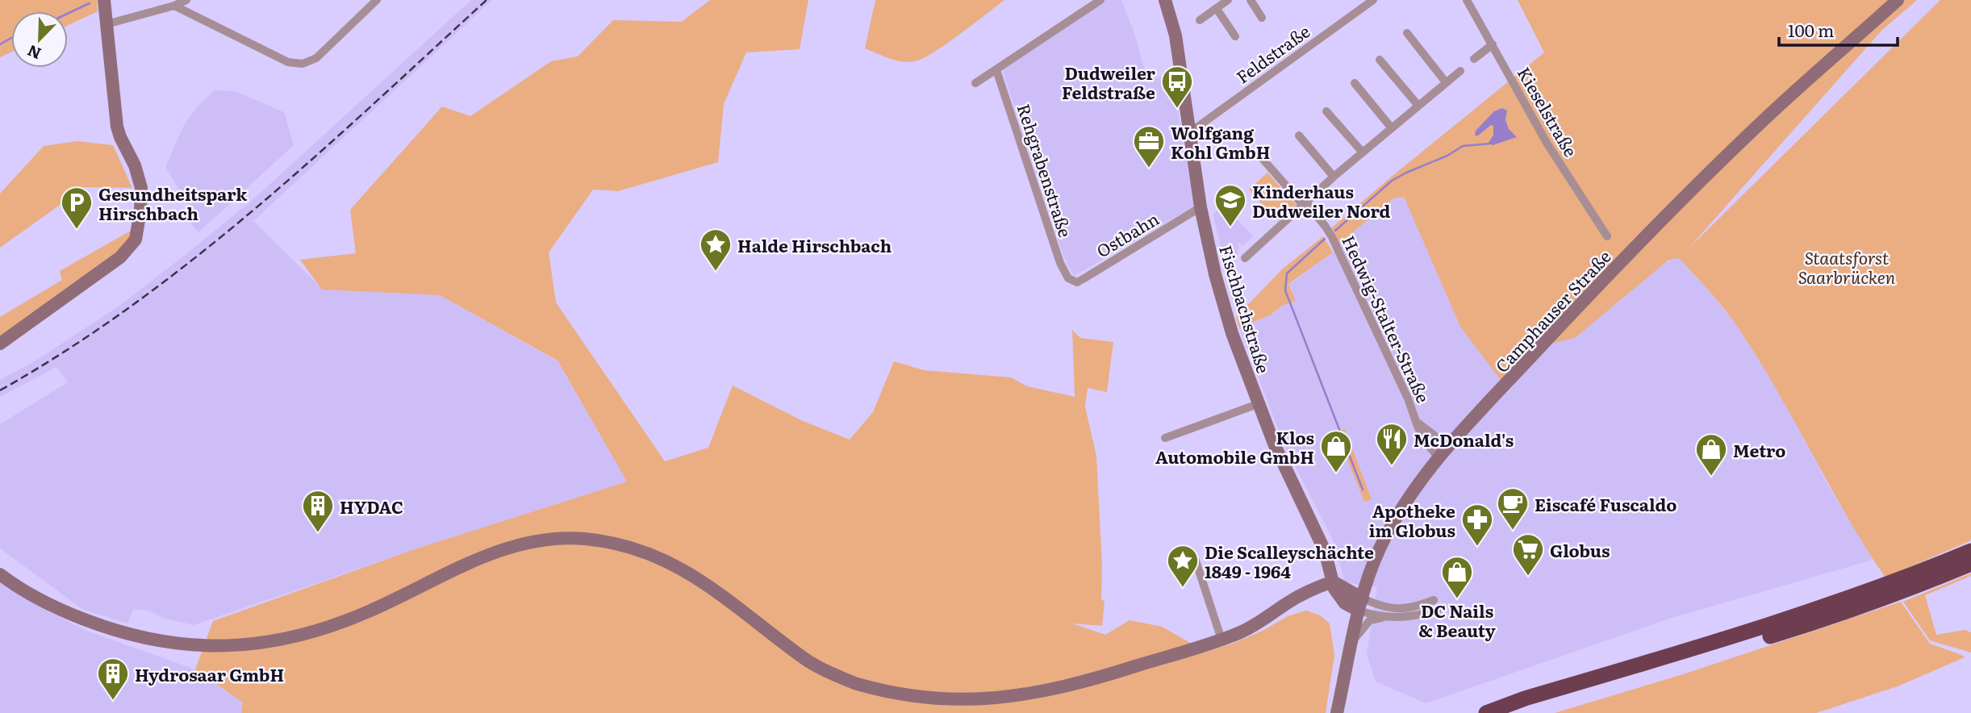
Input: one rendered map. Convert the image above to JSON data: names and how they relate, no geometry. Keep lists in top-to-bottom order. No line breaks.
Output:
{"streets":{"street":["Feldstraße","Kieselstraße","Rehgrabenstraße","Ostbahn","Fischbachstraße","Camphauser Straße","Hedwig-Stalter-Straße"]},"crossings":[["Feldstraße","Fischbachstraße"],["Rehgrabenstraße","Ostbahn"],["Ostbahn","Fischbachstraße"],["Fischbachstraße","Camphauser Straße"],["Camphauser Straße","Hedwig-Stalter-Straße"]],"parks":["Staatsforst Saarbrücken"],"places":{"bus stop":["Dudweiler Feldstraße"],"office":["Wolfgang Kohl GmbH"],"school or university":["Kinderhaus Dudweiler Nord"],"parking":["Gesundheitspark Hirschbach"],"place":["Halde Hirschbach","Die Scalleyschächte 1849 - 1964"],"restaurant":["McDonald's"],"shop":["Klos Automobile GmbH","Metro","DC Nails & Beauty"],"cafe":["Eiscafé Fuscaldo"],"building":["HYDAC","Hydrosaar GmbH"],"pharmacy":["Apotheke im Globus"],"supermarket":["Globus"]},"scale_bar":"100 m","north":"bottom left"}
